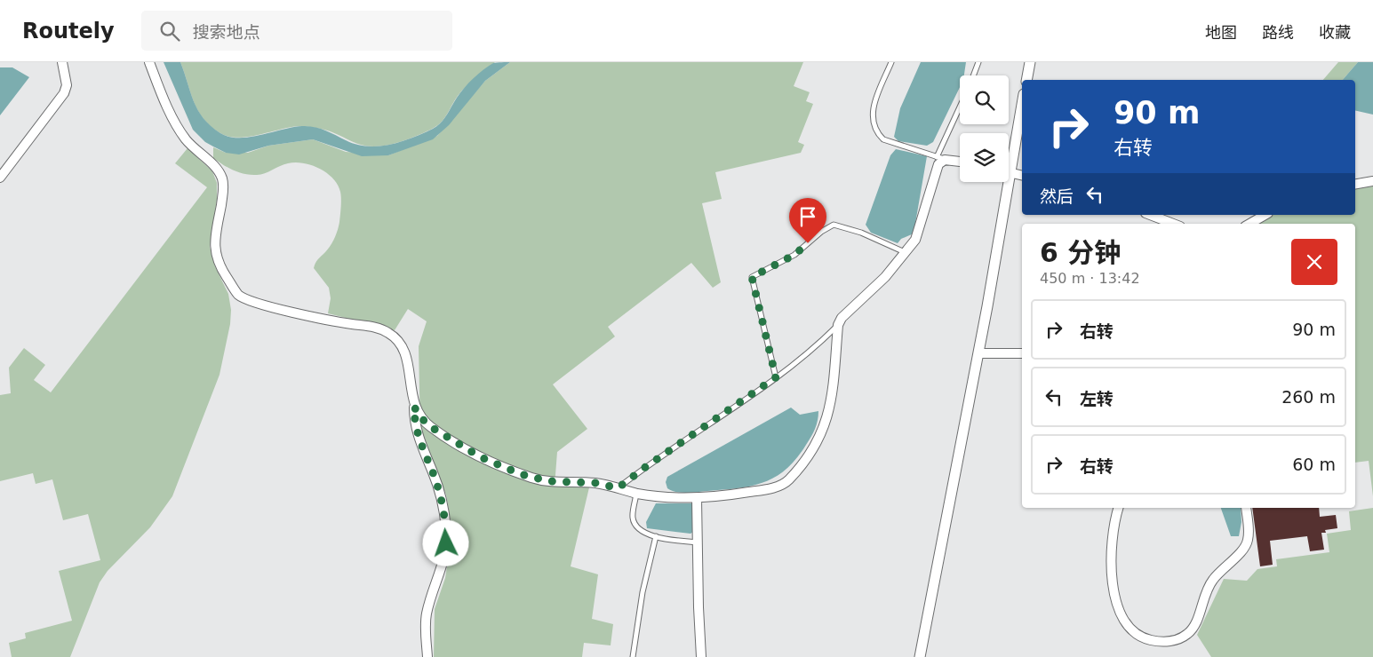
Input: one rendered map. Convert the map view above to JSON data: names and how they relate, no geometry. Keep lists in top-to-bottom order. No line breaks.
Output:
{"page":{"header":"Routely","search":"搜索地点","nav":["地图","路线","收藏"],"turn":["90 m","右转"],"then":"然后","heading":["6 分钟","450 m · 13:42"],"list":[{"name":"右转","value":"90 m"},{"name":"左转","value":"260 m"},{"name":"右转","value":"60 m"}]}}
